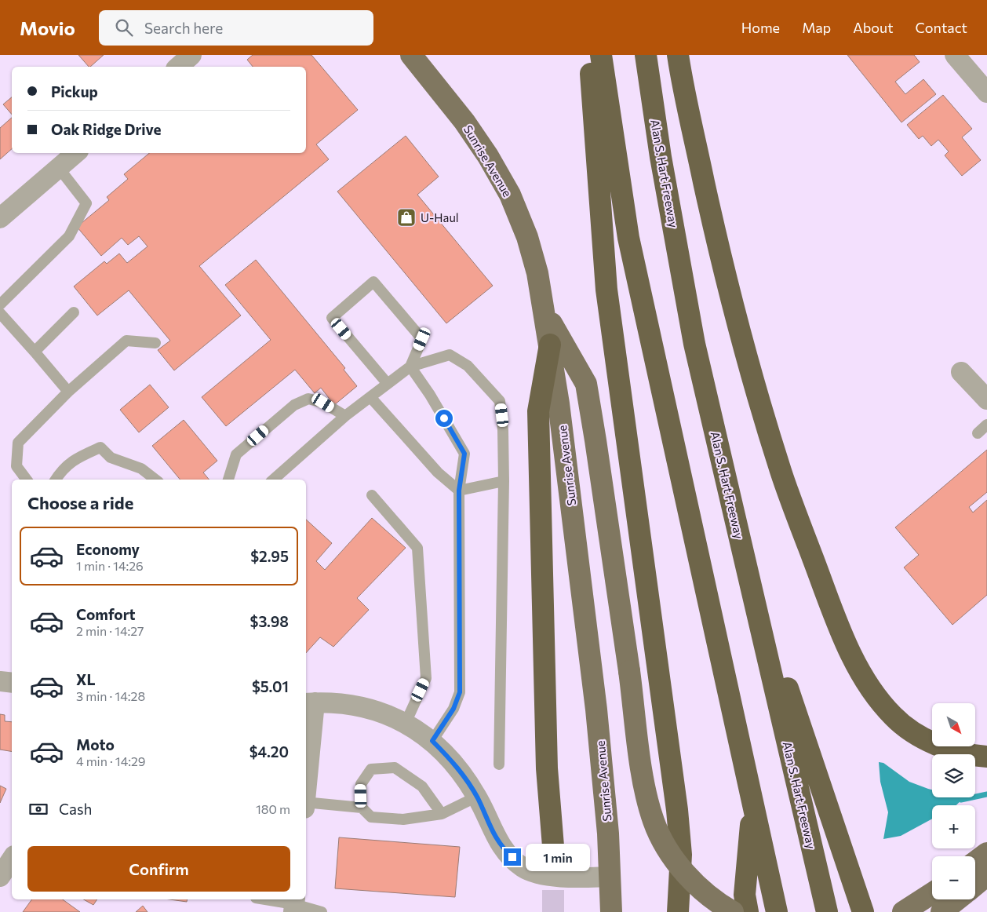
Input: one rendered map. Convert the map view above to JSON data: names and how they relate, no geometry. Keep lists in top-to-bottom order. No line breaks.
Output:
{"streets":{"highway":["Alan S. Hart Freeway"],"main road":["Sunrise Avenue"]},"places":{"shop":["U-Haul"]},"north":"bottom right","page":{"header":"Movio","search":"Search here","nav":["Home","Map","About","Contact"],"banner":["Pickup","Oak Ridge Drive"],"heading":"Choose a ride","list":[{"name":"Economy","note":"1 min · 14:26","value":"$2.95"},{"name":"Comfort","note":"2 min · 14:27","value":"$3.98"},{"name":"XL","note":"3 min · 14:28","value":"$5.01"},{"name":"Moto","note":"4 min · 14:29","value":"$4.20"}],"map_buttons":["+","−"],"pay":["Cash","180 m"],"buttons":"Confirm","bubble":"1 min"}}
